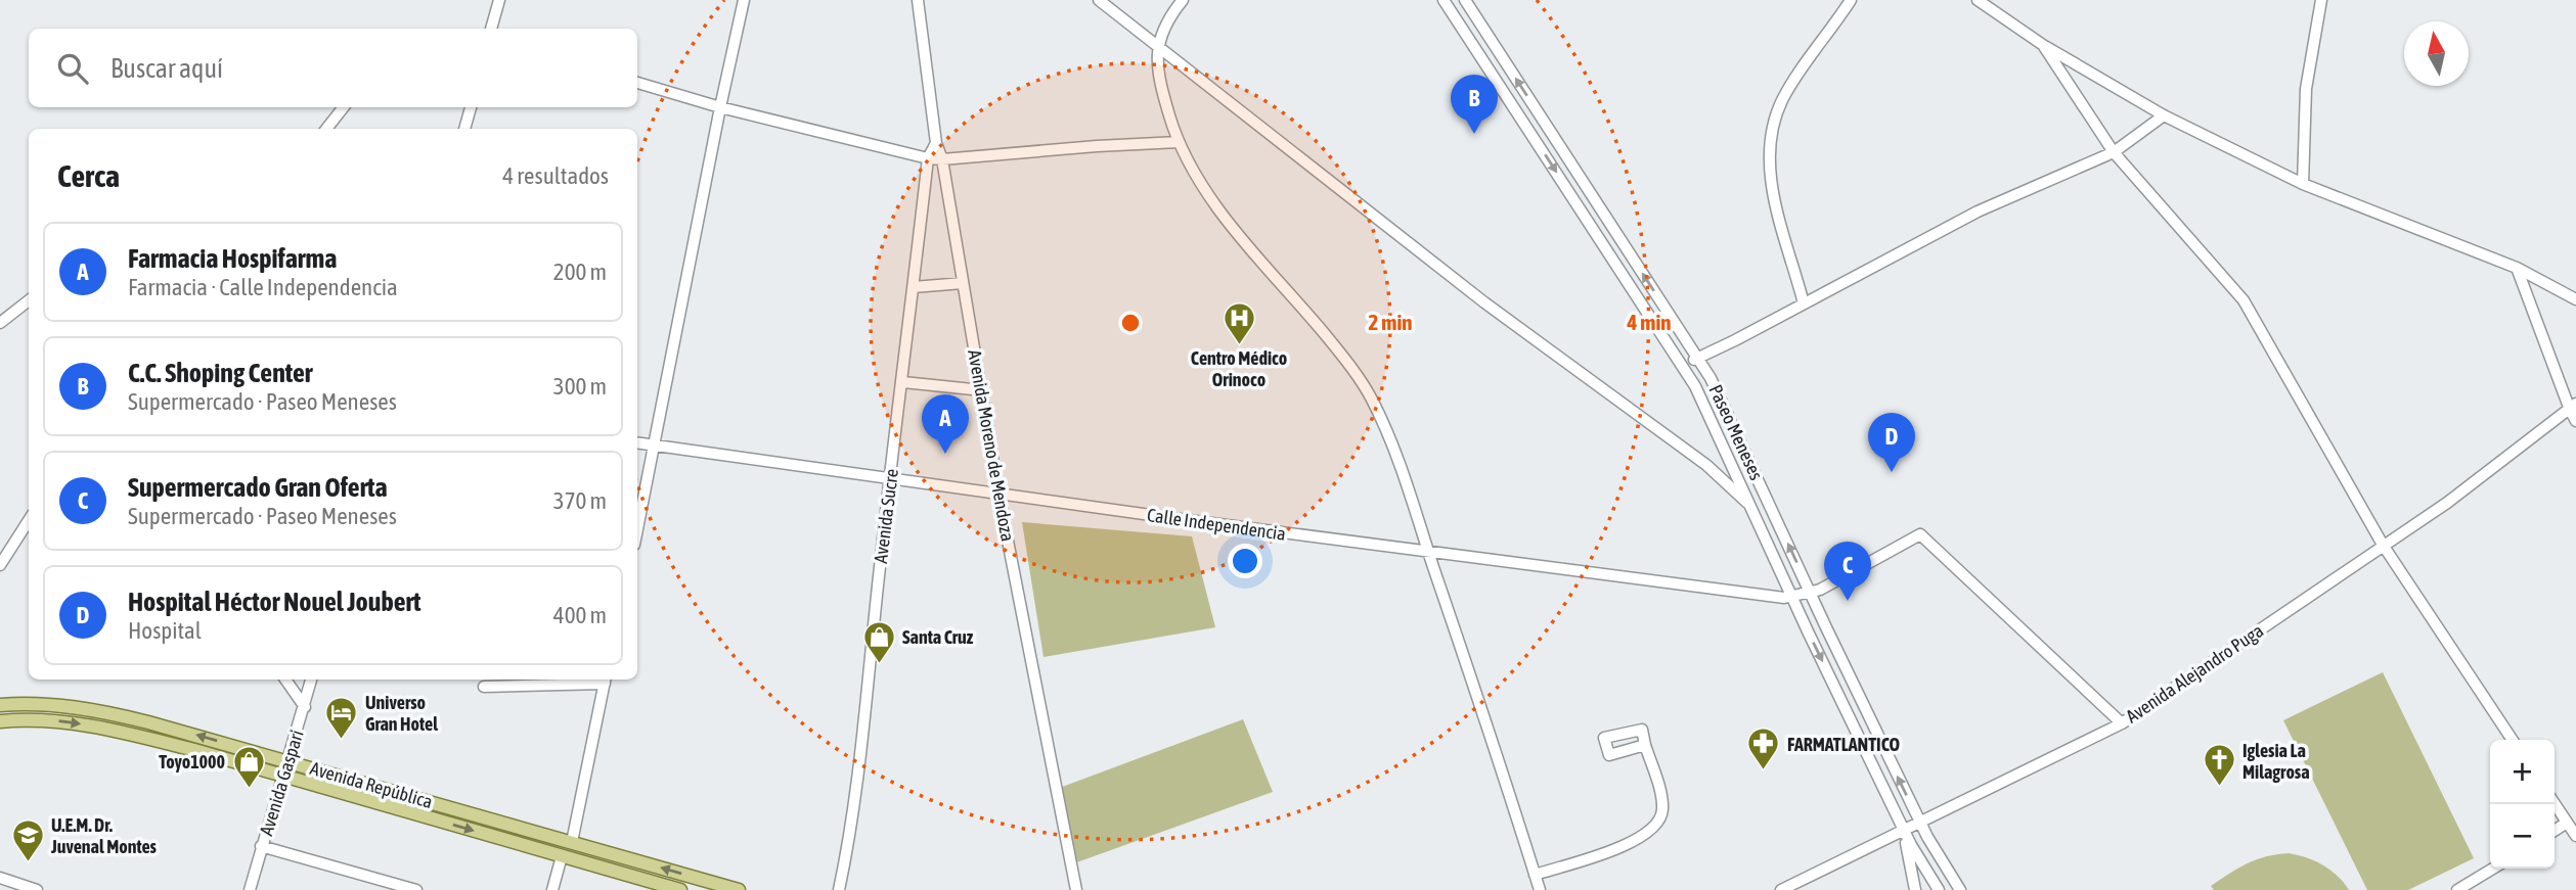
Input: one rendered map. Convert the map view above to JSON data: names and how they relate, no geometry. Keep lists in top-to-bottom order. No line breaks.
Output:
{"streets":{"main road":["Avenida República"],"street":["Paseo Meneses","Avenida Moreno de Mendoza","Avenida Sucre","Calle Independencia","Avenida Alejandro Puga","Avenida Gaspari"]},"crossings":[["Paseo Meneses","Calle Independencia"],["Paseo Meneses","Avenida Alejandro Puga"],["Avenida Moreno de Mendoza","Avenida Sucre"],["Avenida Moreno de Mendoza","Calle Independencia"],["Avenida Sucre","Calle Independencia"],["Avenida Gaspari","Avenida República"]],"places":{"hospital":["Centro Médico Orinoco"],"shop":["Santa Cruz","Toyo1000"],"hotel":["Universo Gran Hotel"],"pharmacy":["FARMATLANTICO"],"church":["Iglesia La Milagrosa"],"school or university":["U.E.M. Dr. Juvenal Montes"]},"north":"top","page":{"search":"Buscar aquí","pins":["B","A","D","C"],"heading":["Cerca","4 resultados"],"list":[{"mark":"A","name":"Farmacia Hospifarma","note":"Farmacia · Calle Independencia","value":"200 m"},{"mark":"B","name":"C.C. Shoping Center","note":"Supermercado · Paseo Meneses","value":"300 m"},{"mark":"C","name":"Supermercado Gran Oferta","note":"Supermercado · Paseo Meneses","value":"370 m"},{"mark":"D","name":"Hospital Héctor Nouel Joubert","note":"Hospital","value":"400 m"}],"map_buttons":["+","−"]},"rings":["2 min","4 min"]}
